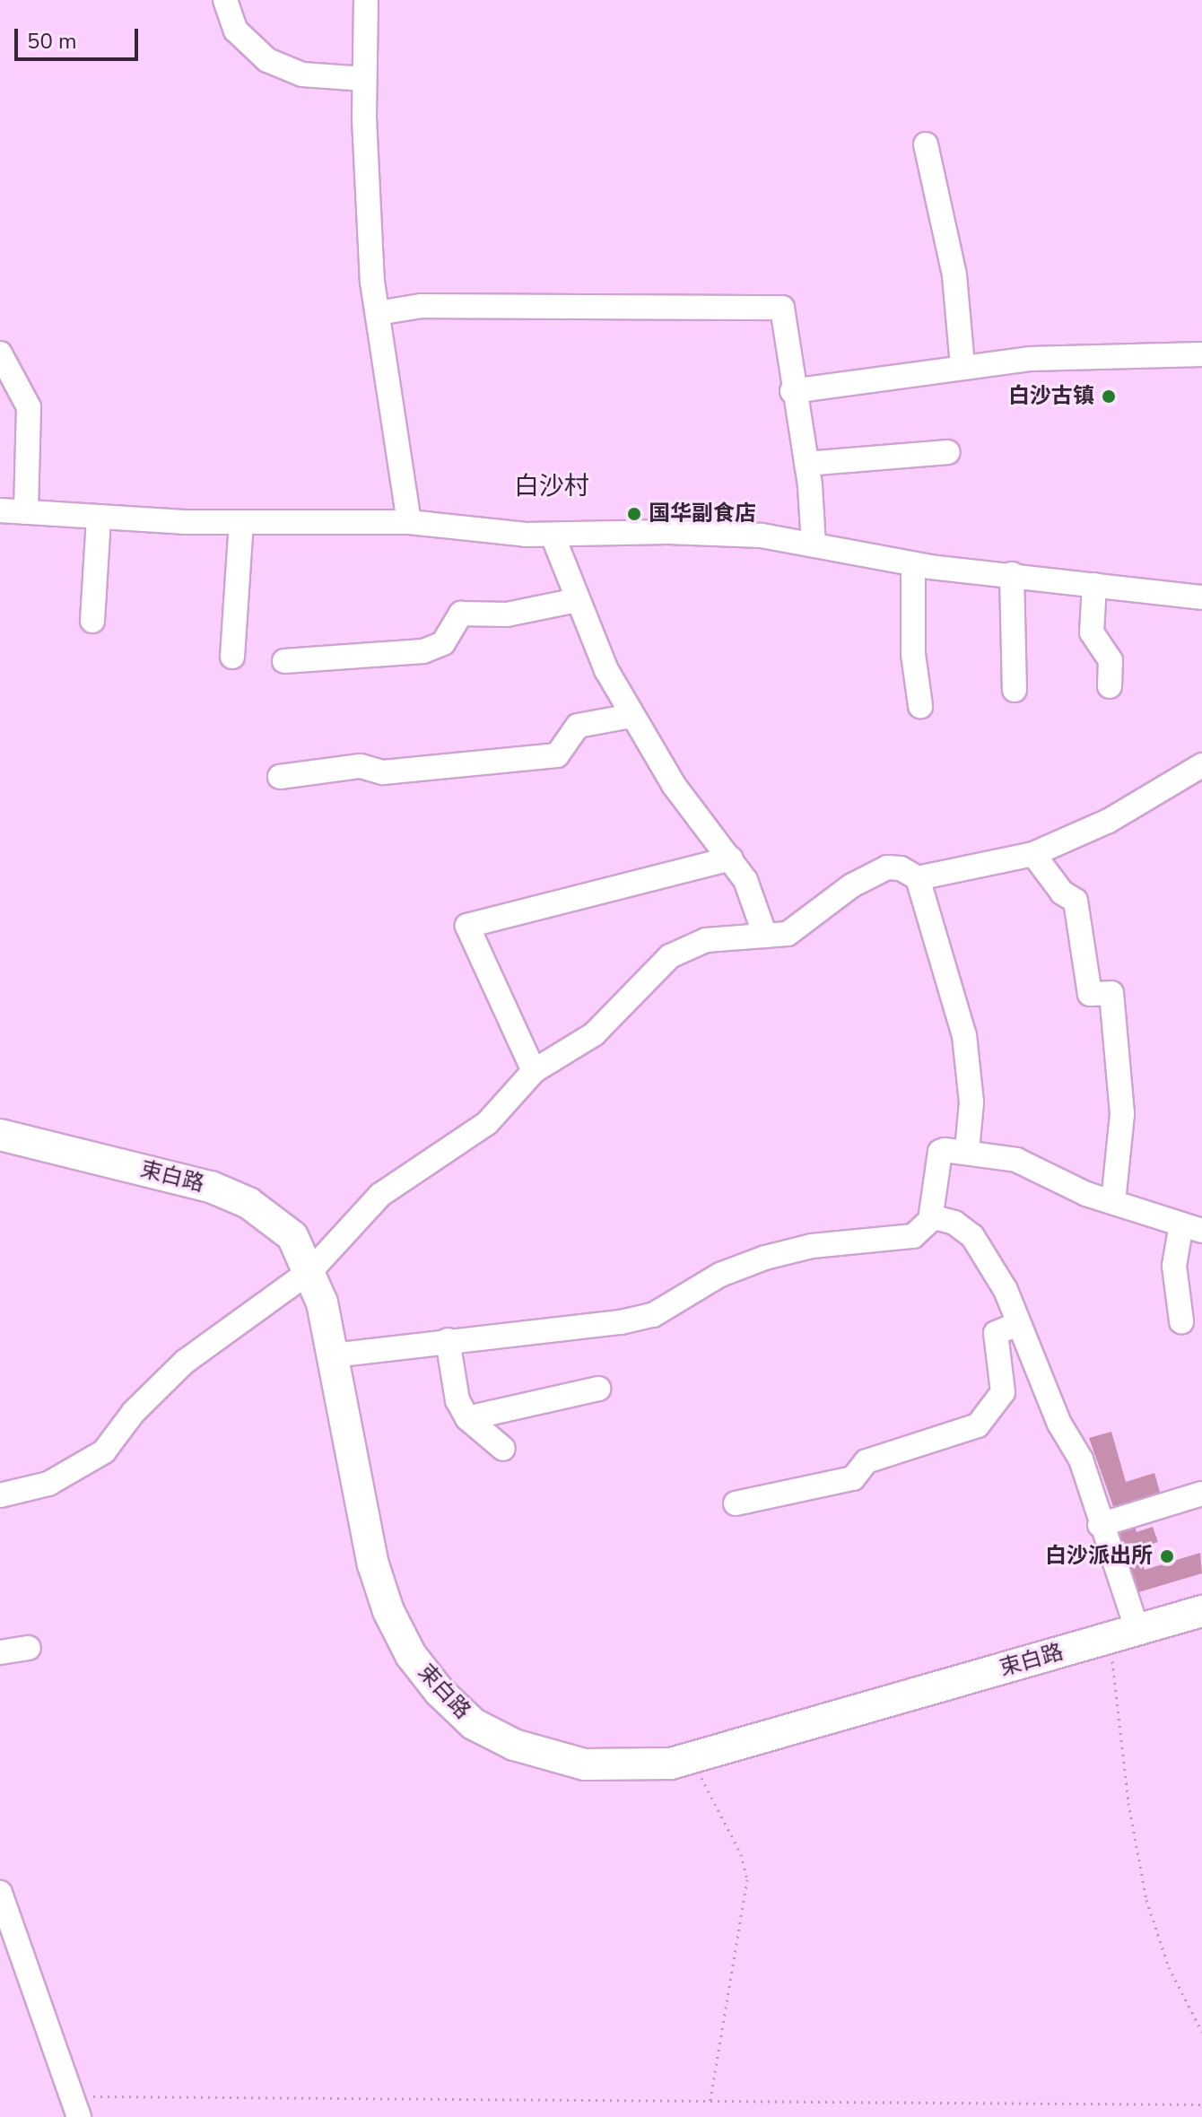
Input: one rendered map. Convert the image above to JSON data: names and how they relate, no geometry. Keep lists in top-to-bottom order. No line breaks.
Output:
{"streets":{"main road":["束白路"]},"districts":["白沙村"],"places":["白沙古镇","国华副食店","白沙派出所"],"scale_bar":"50 m"}
